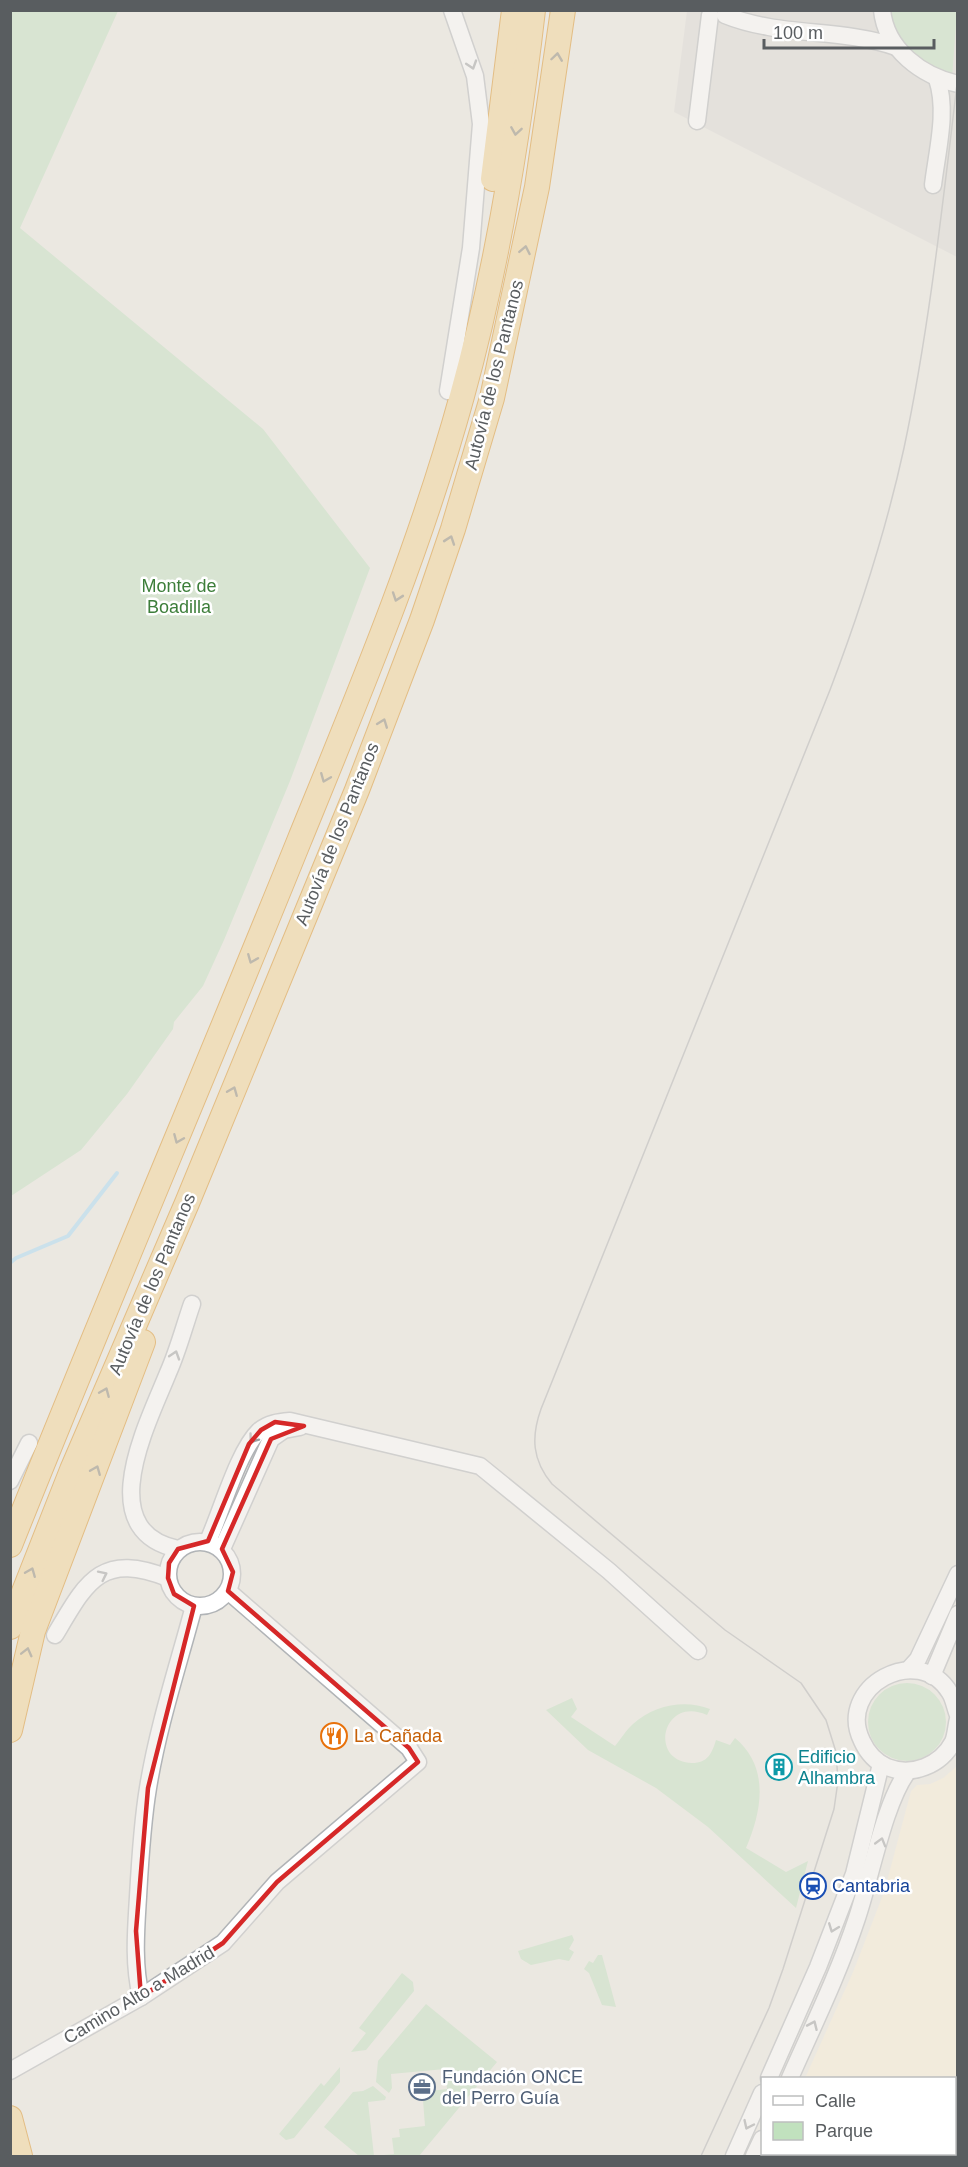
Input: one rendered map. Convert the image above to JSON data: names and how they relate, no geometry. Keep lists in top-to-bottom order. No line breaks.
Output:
{"streets":{"highway":["Autovía de los Pantanos"],"street":["Camino Alto a Madrid"]},"parks":["Monte de Boadilla"],"places":{"restaurant":["La Cañada"],"building":["Edificio Alhambra"],"station":["Cantabria"],"office":["Fundación ONCE del Perro Guía"]},"legend":["Calle","Parque"],"scale_bar":"100 m"}
